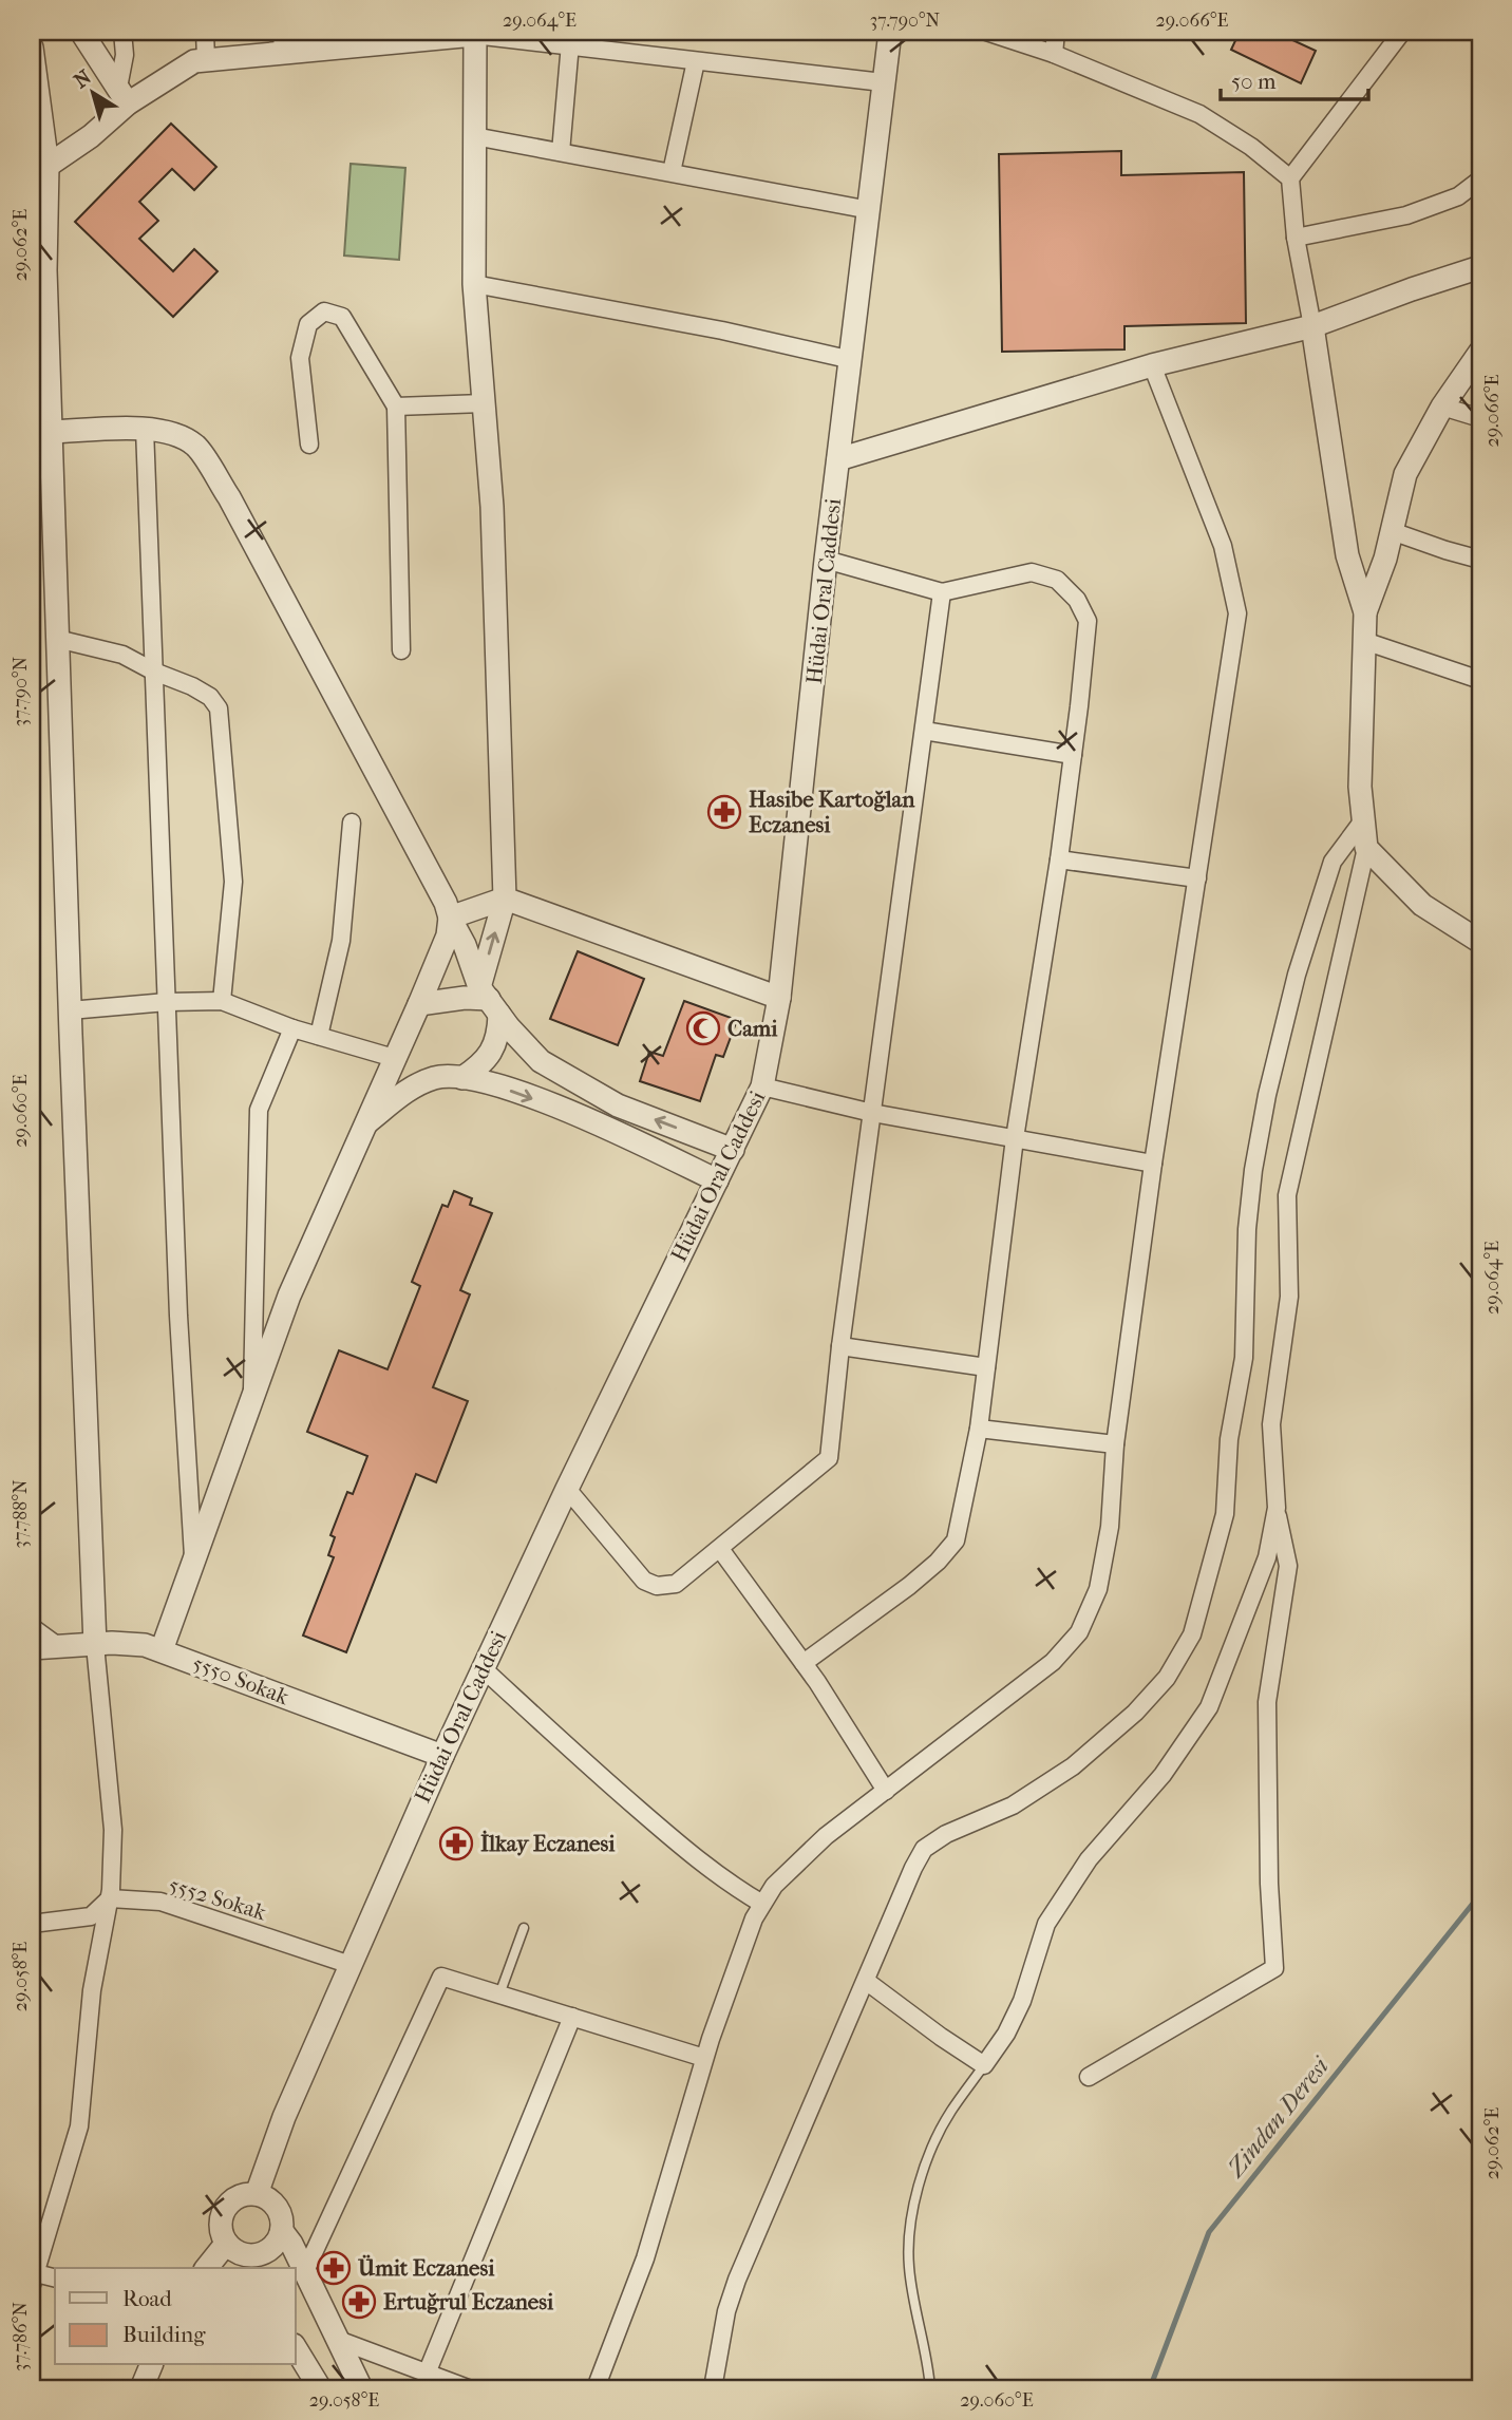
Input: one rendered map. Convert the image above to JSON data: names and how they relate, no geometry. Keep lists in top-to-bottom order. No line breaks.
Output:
{"streets":{"street":["Hüdai Oral Caddesi","5550 Sokak","5552 Sokak"]},"crossings":[["Hüdai Oral Caddesi","5550 Sokak"],["Hüdai Oral Caddesi","5552 Sokak"]],"water":["Zindan Deresi"],"places":{"pharmacy":["Hasibe Kartoğlan Eczanesi","İlkay Eczanesi","Ümit Eczanesi","Ertuğrul Eczanesi"],"mosque":["Cami"]},"legend":["Road","Building"],"scale_bar":"50 m","north":"top left","coordinates":["29.064°E","37.790°N","29.066°E","29.062°E","29.060°E","37.788°N","29.058°E","37.786°N"]}
